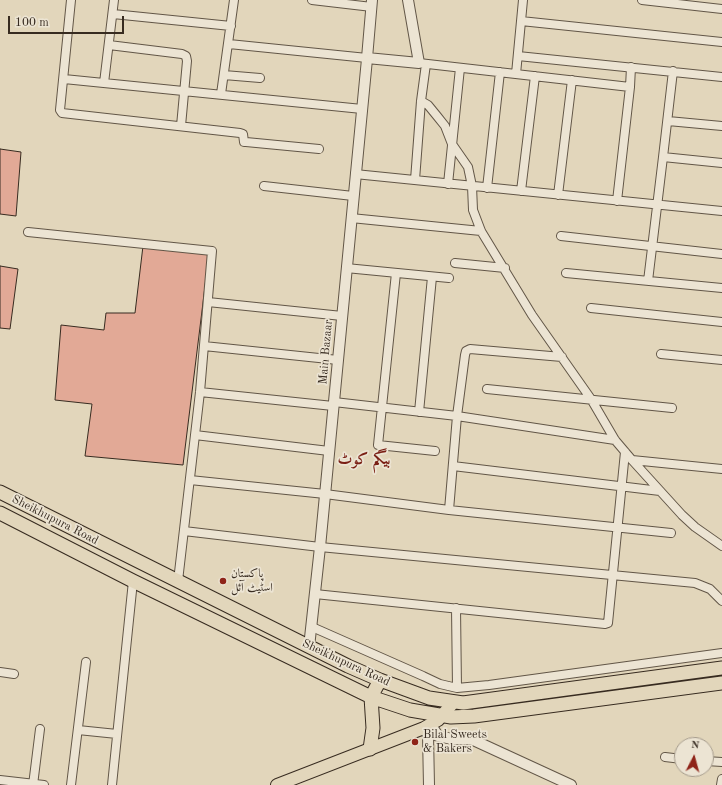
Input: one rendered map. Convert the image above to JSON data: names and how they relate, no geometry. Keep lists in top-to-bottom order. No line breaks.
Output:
{"streets":{"highway":["Sheikhupura Road"],"street":["Main Bazaar"]},"crossings":[["Main Bazaar","Sheikhupura Road"]],"districts":["بیگم کوٹ"],"places":["پاکستان اسٹیٹ آئل","Bilal Sweets & Bakers"],"scale_bar":"100 m","north":"top"}
